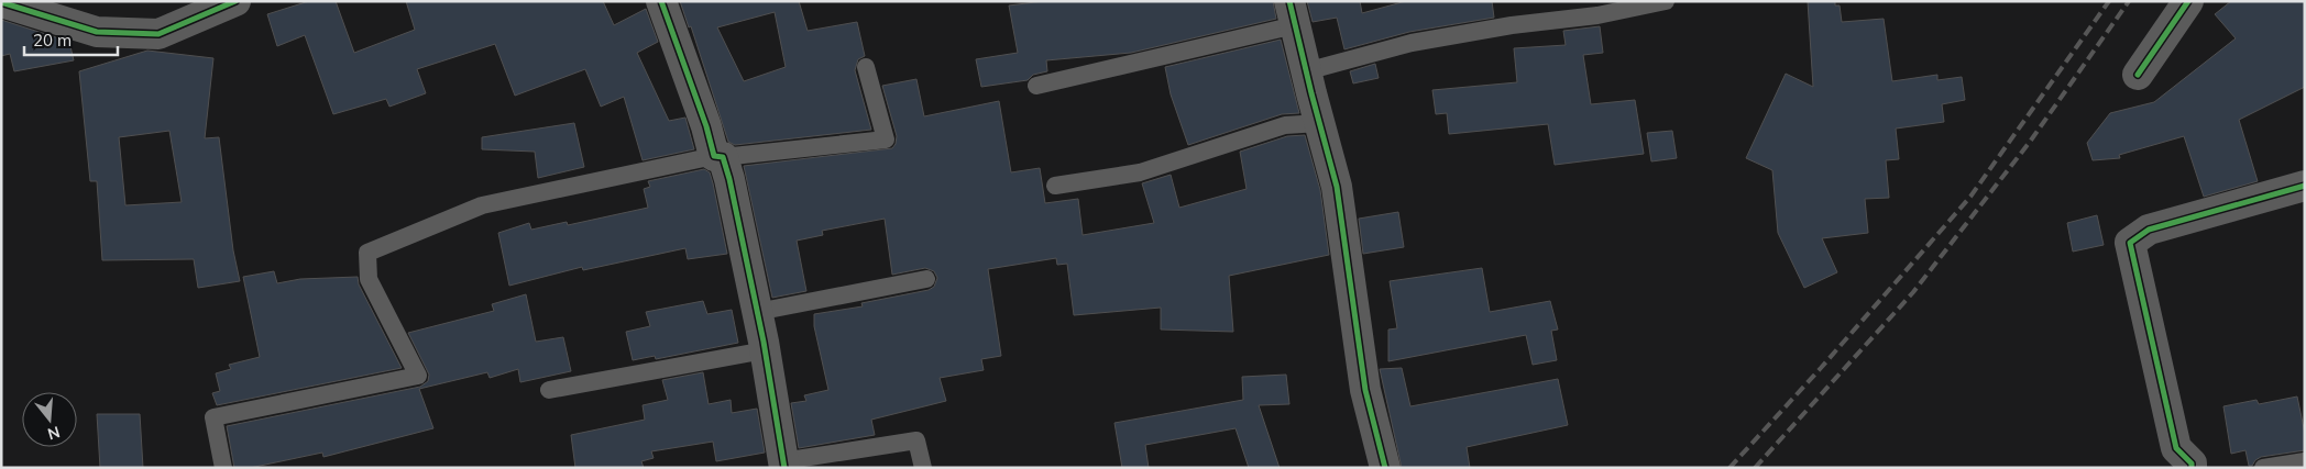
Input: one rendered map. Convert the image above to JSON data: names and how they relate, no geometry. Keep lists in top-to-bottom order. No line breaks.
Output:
{"scale_bar":"20 m","north":"bottom"}
